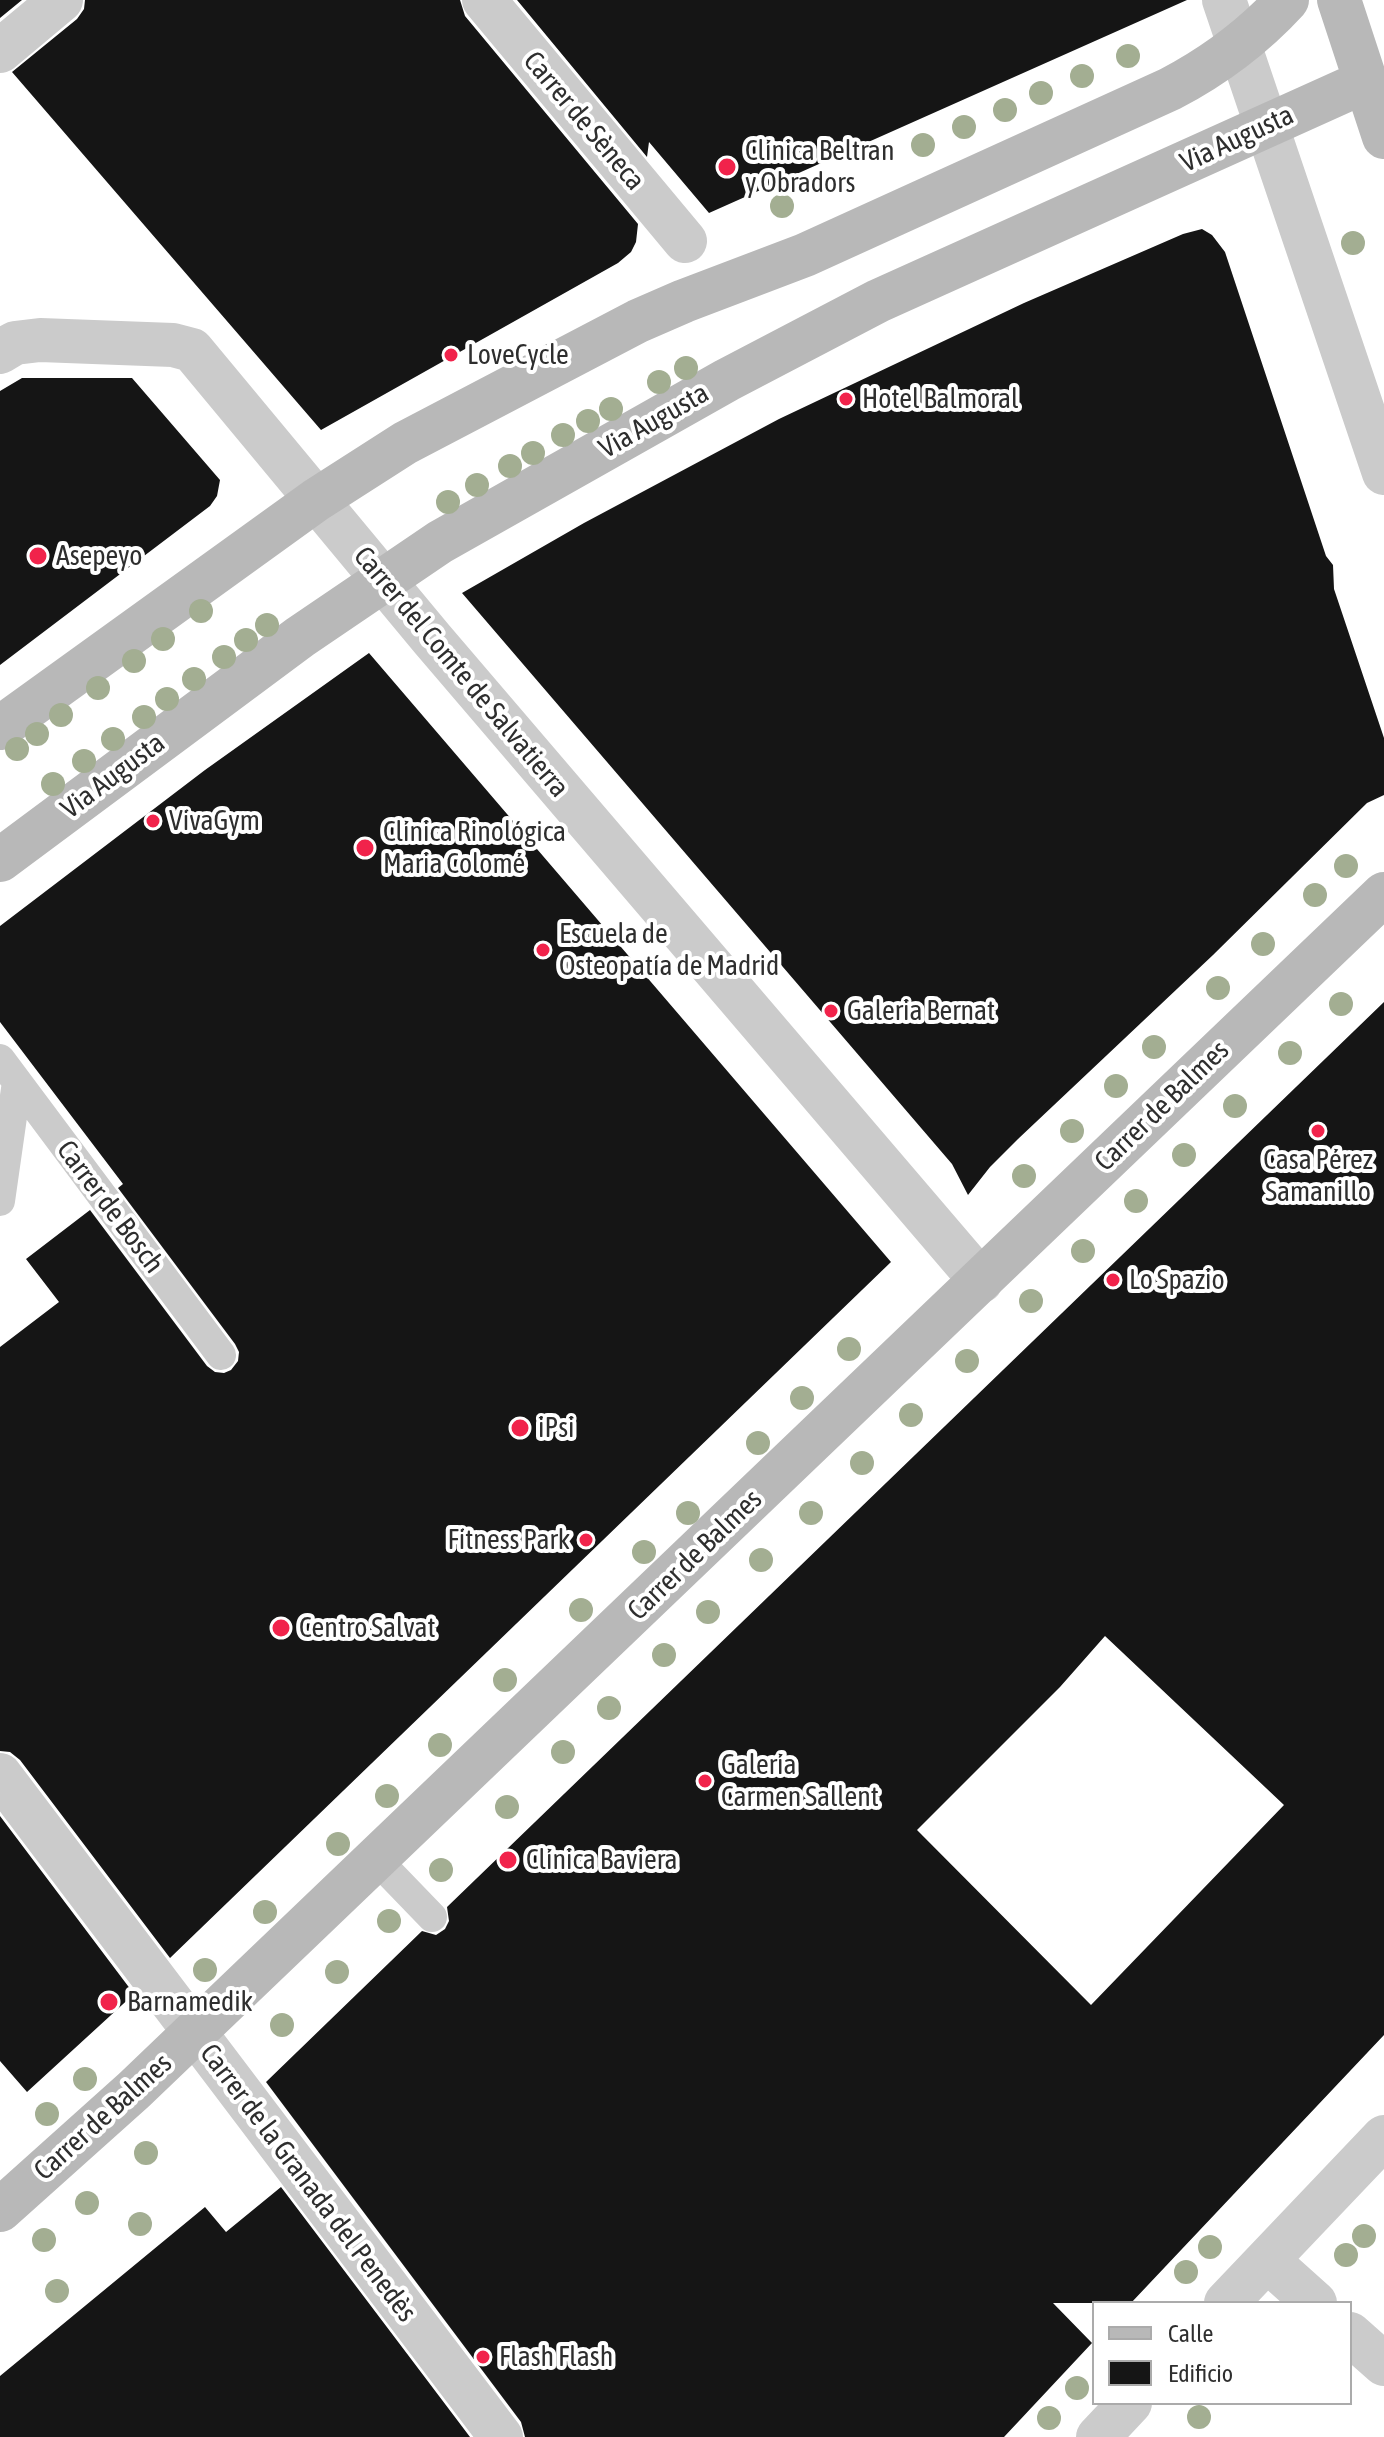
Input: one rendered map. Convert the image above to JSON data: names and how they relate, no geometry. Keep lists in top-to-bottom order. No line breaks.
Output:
{"streets":{"main road":["Via Augusta","Carrer de Balmes"],"street":["Carrer de Sèneca","Carrer del Comte de Salvatierra","Carrer de la Granada del Penedès"],"lane":["Carrer de Bosch"]},"crossings":[["Via Augusta","Carrer del Comte de Salvatierra"],["Carrer del Comte de Salvatierra","Carrer de Balmes"],["Carrer de Balmes","Carrer de la Granada del Penedès"]],"places":["Clínica Beltran y Obradors","LoveCycle","Hotel Balmoral","Asepeyo","VivaGym","Clínica Rinológica Maria Colomé","Escuela de Osteopatía de Madrid","Galeria Bernat","Casa Pérez Samanillo","Lo Spazio","iPsi","Fitness Park","Centro Salvat","Galería Carmen Sallent","Clínica Baviera","Barnamedik","Flash Flash"],"legend":["Calle","Edificio"]}
